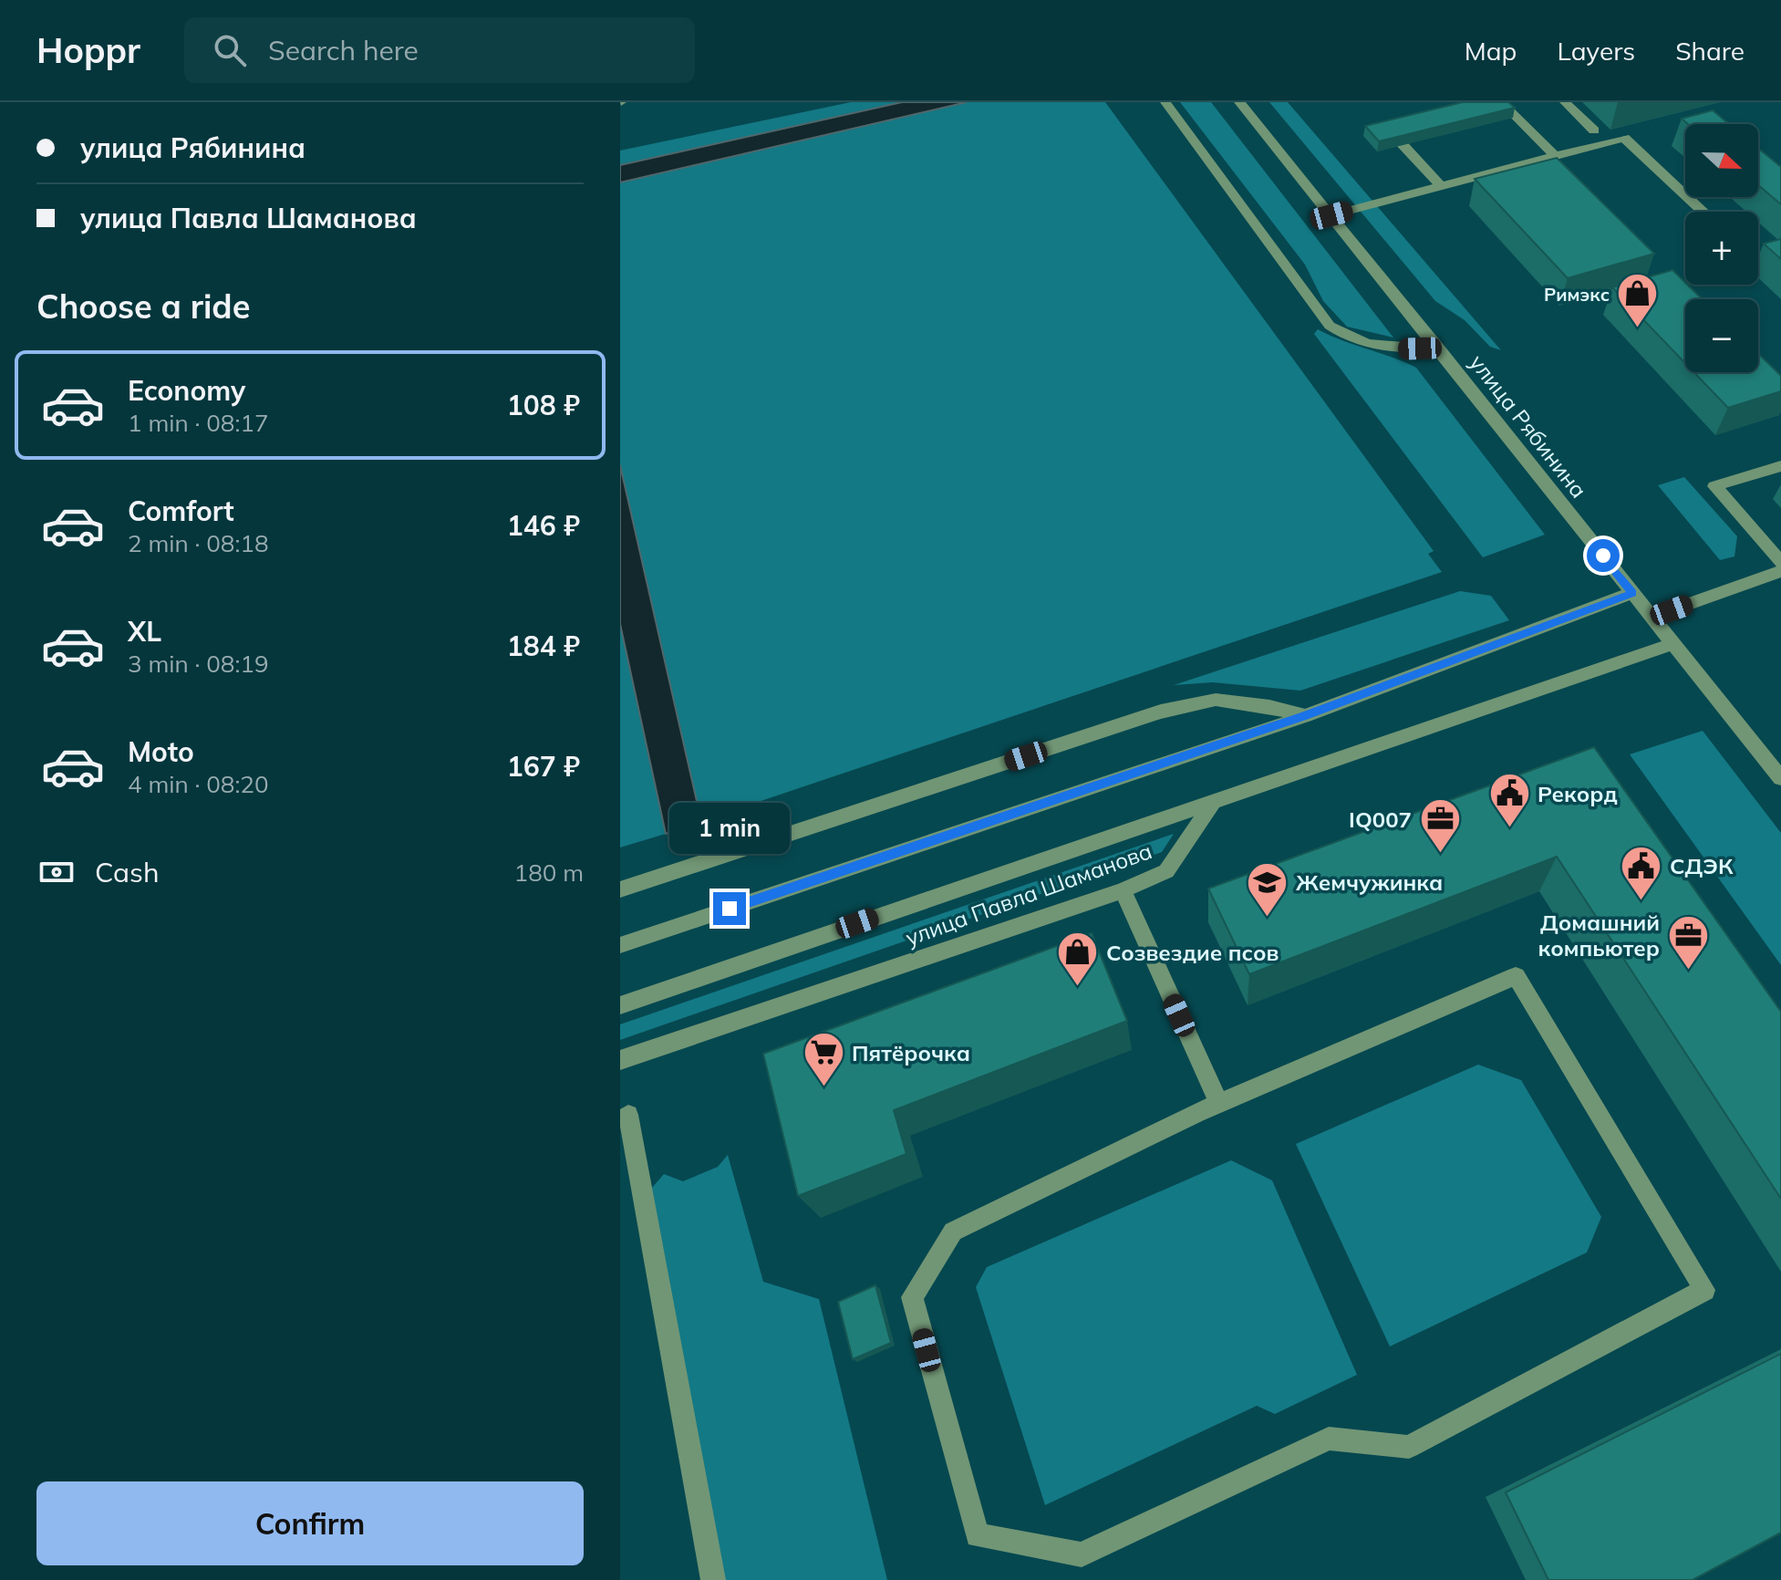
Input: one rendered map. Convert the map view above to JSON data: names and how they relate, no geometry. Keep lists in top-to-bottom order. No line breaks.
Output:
{"streets":{"street":["улица Рябинина","улица Павла Шаманова"]},"crossings":[["улица Рябинина","улица Павла Шаманова"]],"places":{"shop":["Римэкс","Созвездие псов"],"public building":["Рекорд","СДЭК"],"office":["IQ007","Домашний компьютер"],"school or university":["Жемчужинка"],"supermarket":["Пятёрочка"]},"north":"right","page":{"header":"Hoppr","search":"Search here","nav":["Map","Layers","Share"],"banner":["улица Рябинина","улица Павла Шаманова"],"map_buttons":["+","−"],"heading":"Choose a ride","list":[{"name":"Economy","note":"1 min · 08:17","value":"108 ₽"},{"name":"Comfort","note":"2 min · 08:18","value":"146 ₽"},{"name":"XL","note":"3 min · 08:19","value":"184 ₽"},{"name":"Moto","note":"4 min · 08:20","value":"167 ₽"}],"bubble":"1 min","pay":["Cash","180 m"],"buttons":"Confirm"}}
